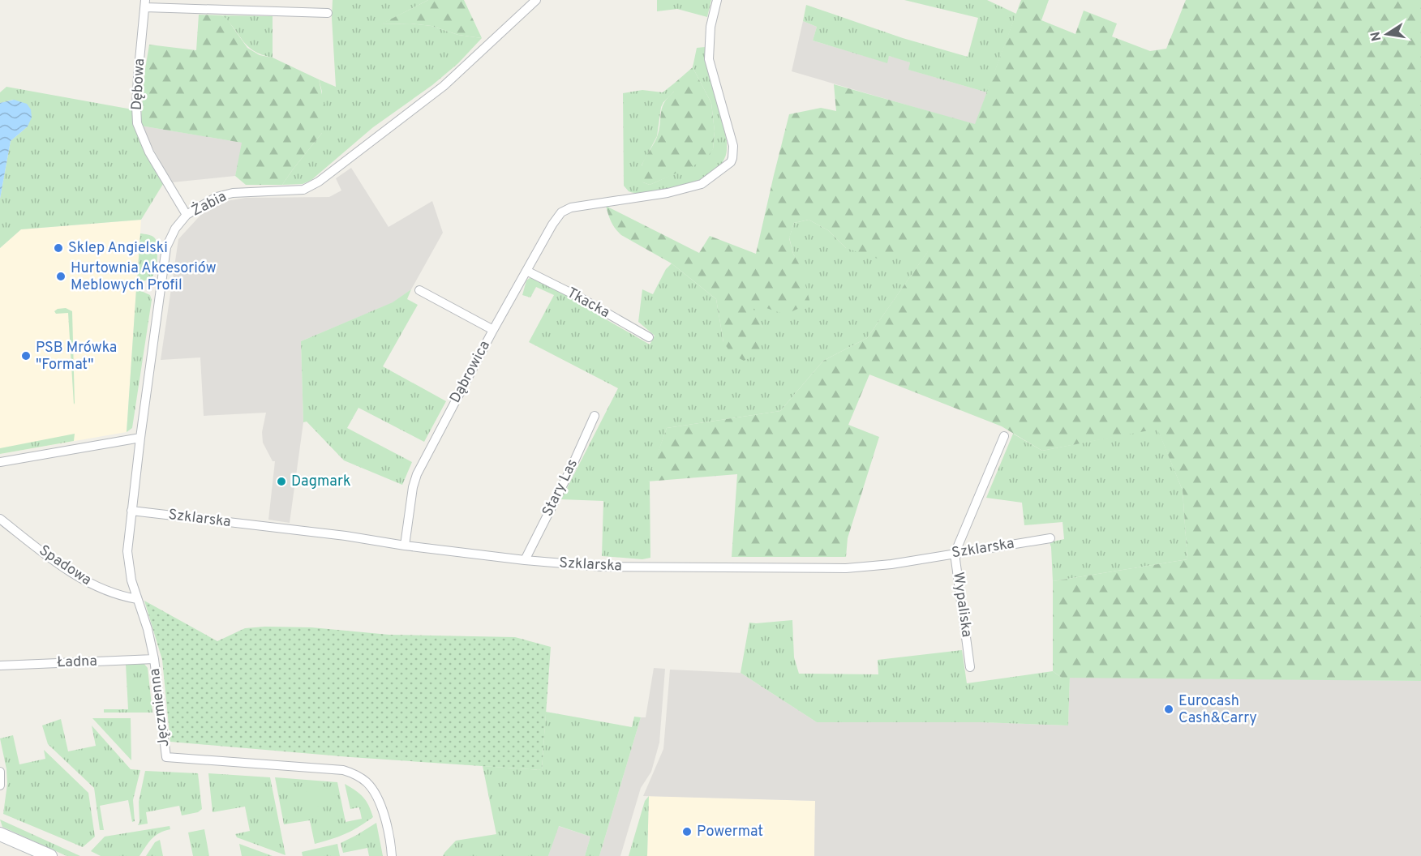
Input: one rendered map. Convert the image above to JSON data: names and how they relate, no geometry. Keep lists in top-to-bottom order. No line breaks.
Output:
{"streets":{"street":["Dębowa","Żabia","Tkacka","Dąbrowica","Stary Las","Szklarska","Spadowa","Wypaliska","Ładna","Jęczmienna"]},"crossings":[["Dębowa","Żabia"],["Żabia","Jęczmienna"],["Tkacka","Dąbrowica"],["Dąbrowica","Szklarska"],["Stary Las","Szklarska"],["Szklarska","Wypaliska"],["Szklarska","Jęczmienna"],["Spadowa","Jęczmienna"],["Ładna","Jęczmienna"]],"places":["Sklep Angielski","Hurtownia Akcesoriów Meblowych Profil","PSB Mrówka \"Format\"","Dagmark","Eurocash Cash&Carry","Powermat"],"north":"left"}
